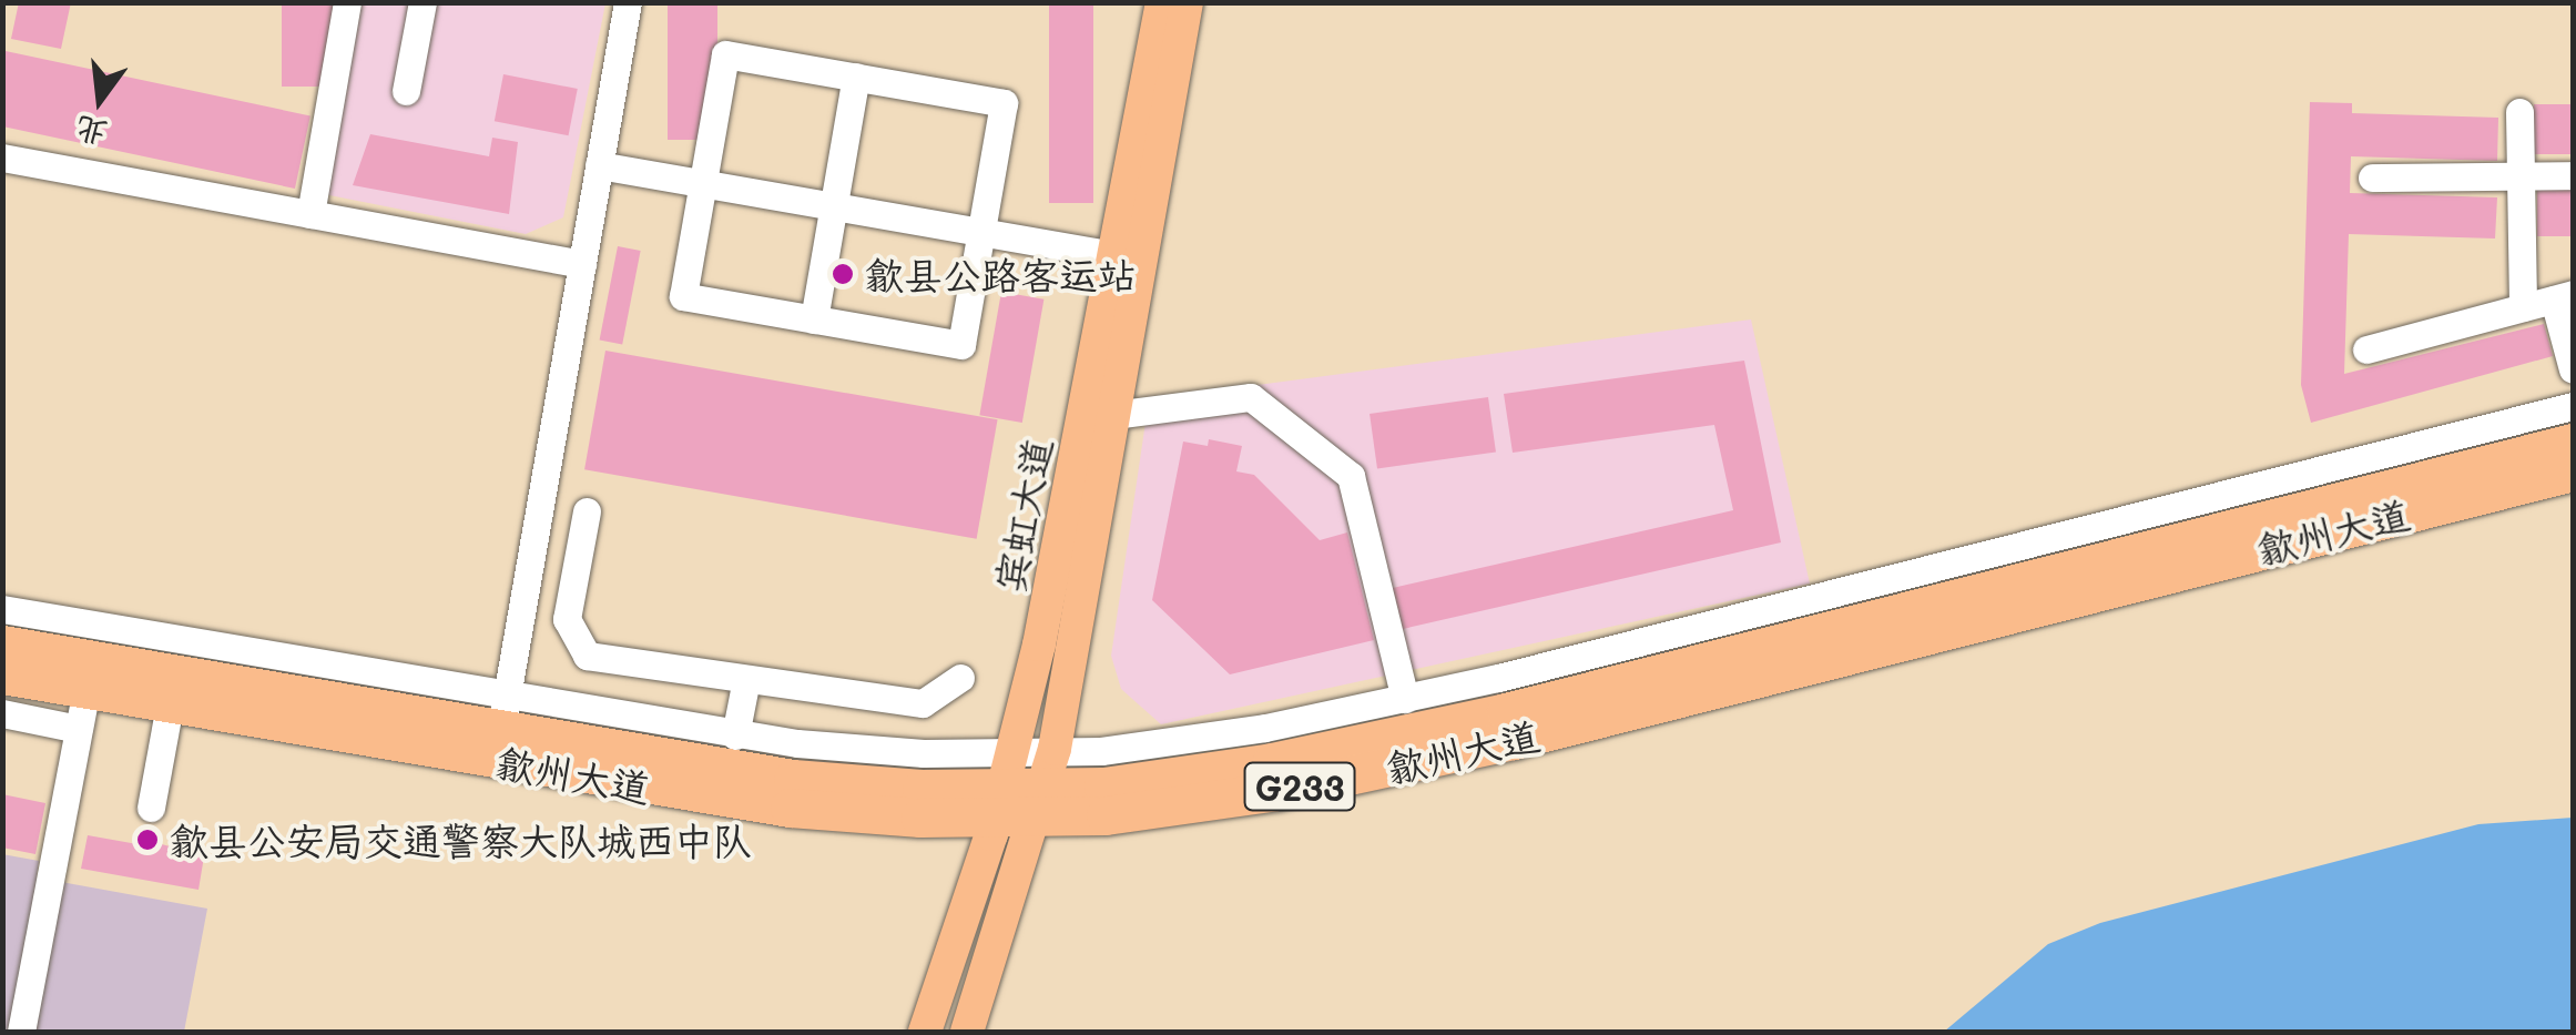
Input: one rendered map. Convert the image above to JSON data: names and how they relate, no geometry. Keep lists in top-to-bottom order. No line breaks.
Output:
{"streets":{"highway":["歙州大道","G233"],"main road":["宾虹大道"]},"crossings":[["宾虹大道","歙州大道"]],"places":["歙县公路客运站","歙县公安局交通警察大队城西中队"],"north":"bottom"}
